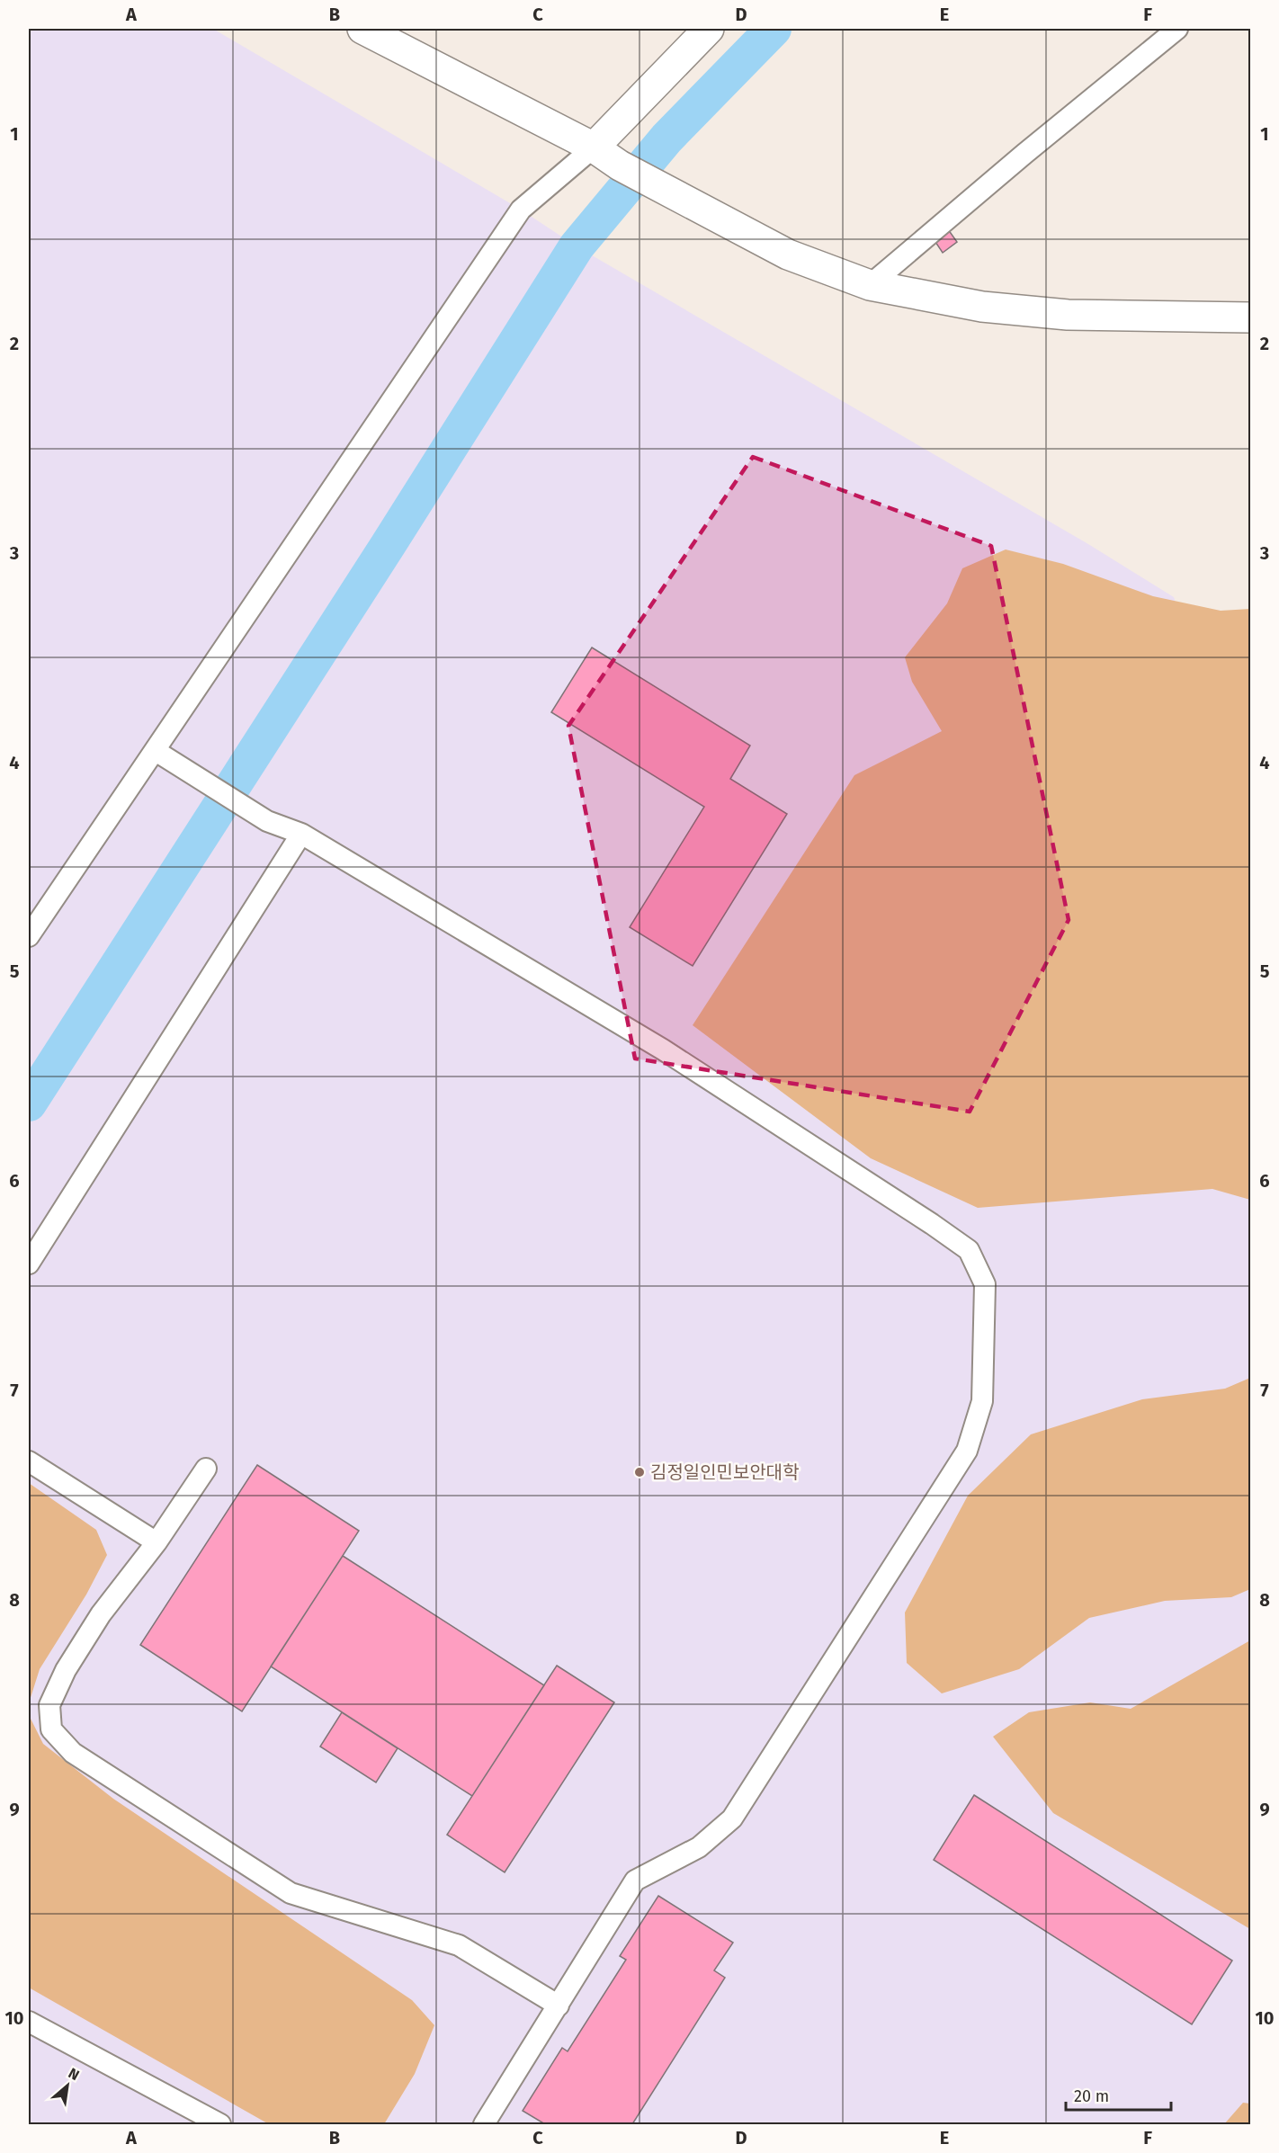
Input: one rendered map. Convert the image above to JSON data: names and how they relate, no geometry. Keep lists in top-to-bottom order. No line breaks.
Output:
{"places":["김정일인민보안대학"],"scale_bar":"20 m","north":"top right","grid":{"columns":["A","B","C","D","E","F"],"rows":["1","2","3","4","5","6","7","8","9","10"]}}
